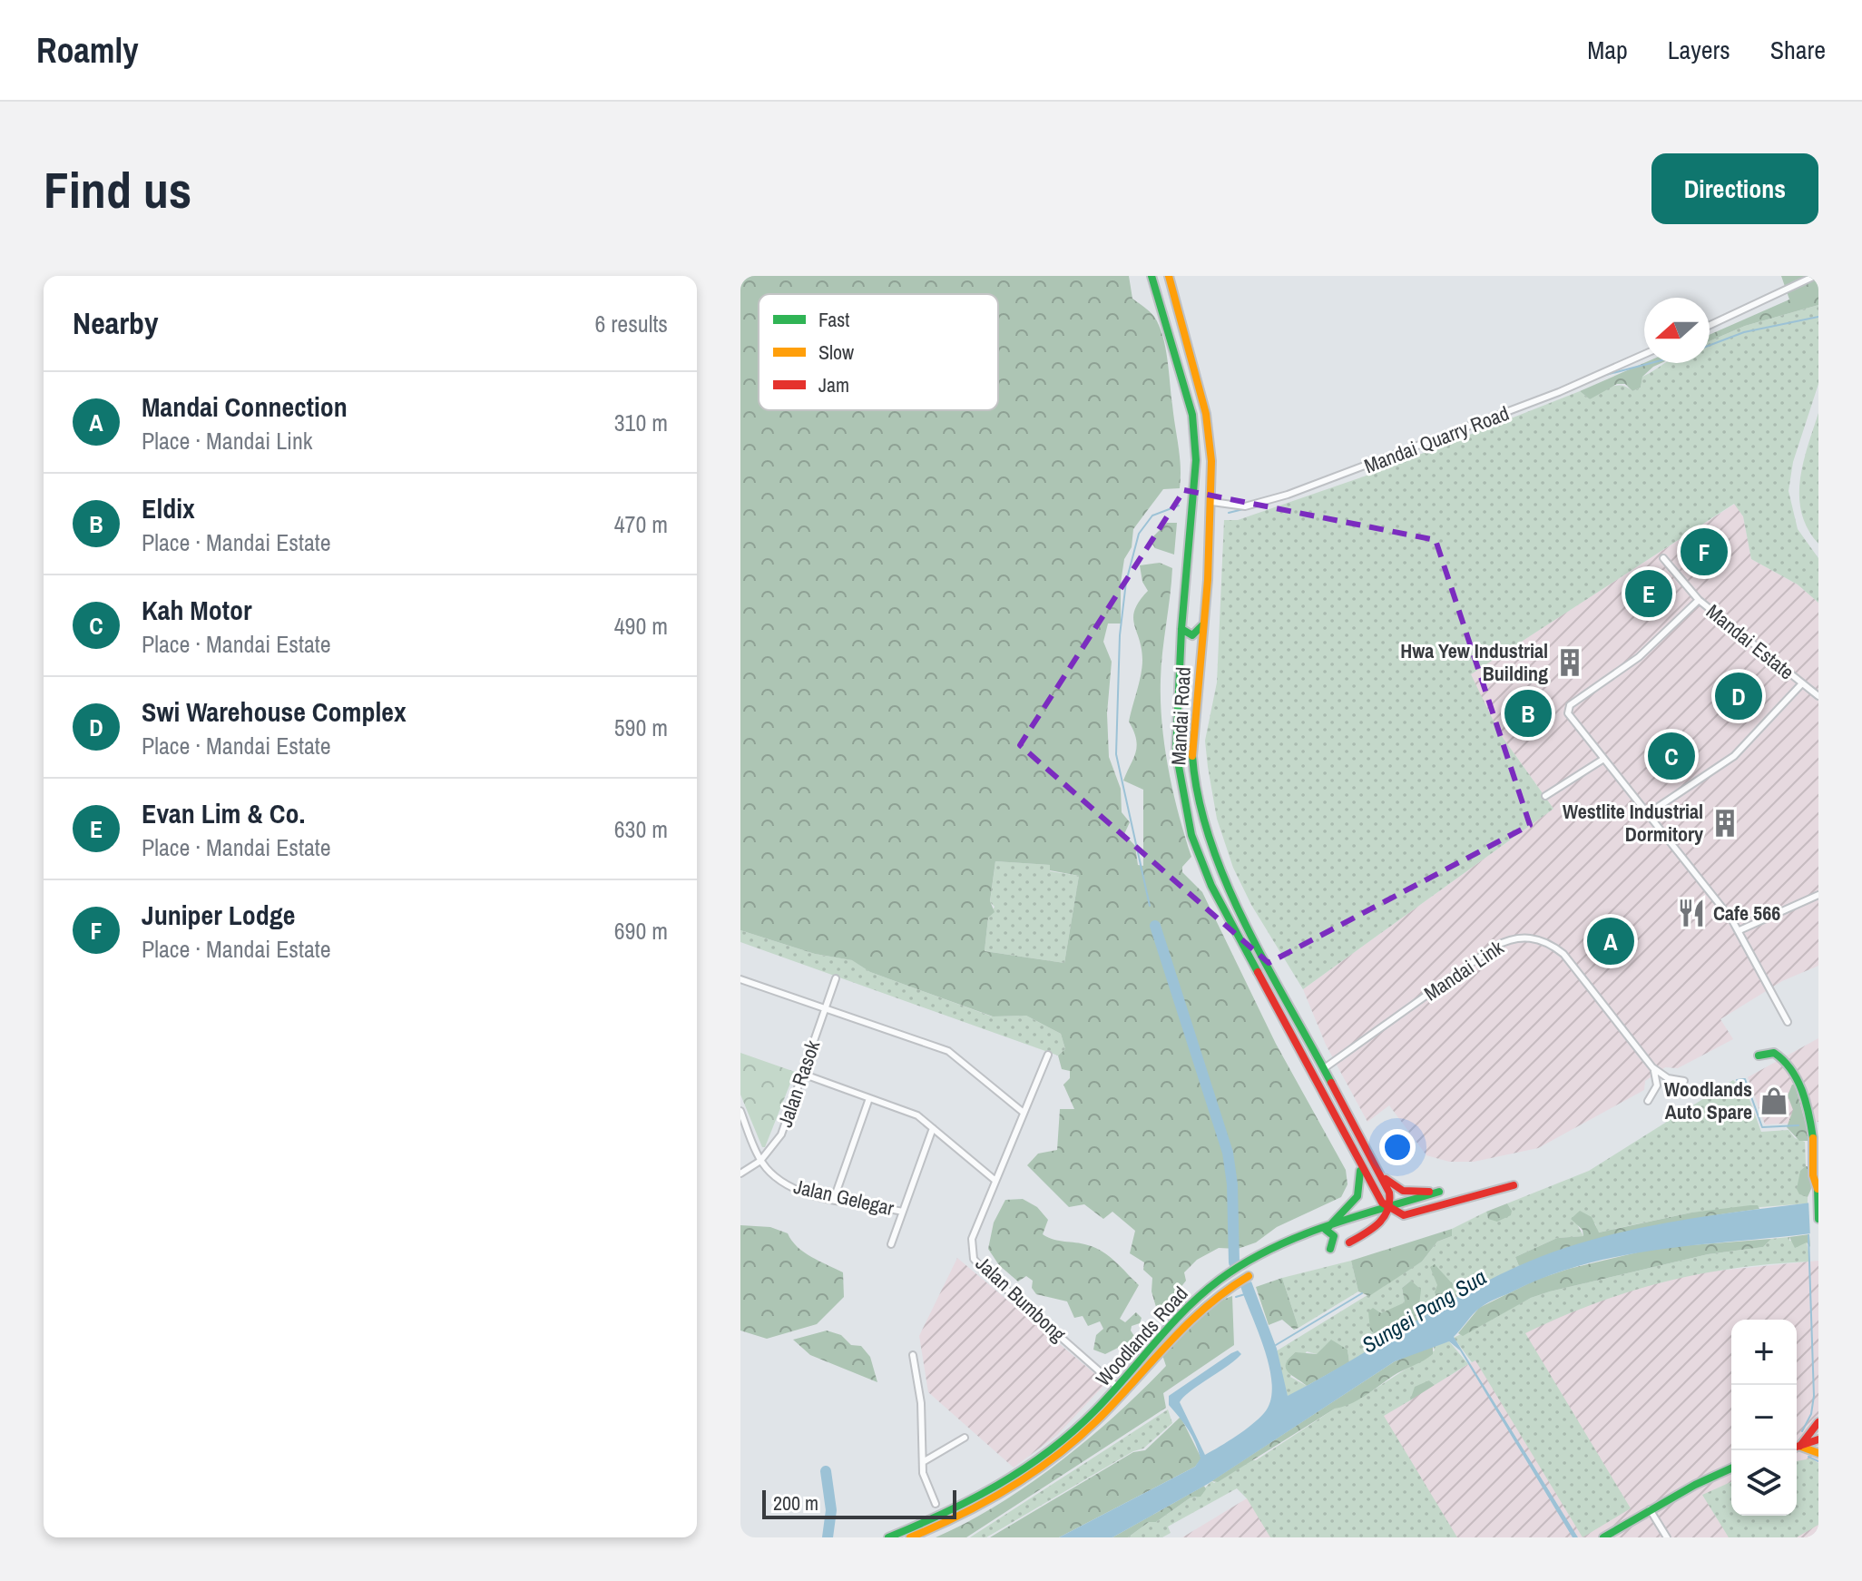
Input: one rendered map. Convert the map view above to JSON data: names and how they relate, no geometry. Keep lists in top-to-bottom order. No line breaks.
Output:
{"streets":{"main road":["Mandai Road","Woodlands Road"],"street":["Mandai Quarry Road","Mandai Estate","Mandai Link","Jalan Rasok","Jalan Gelegar","Jalan Bumbong"]},"crossings":[["Mandai Quarry Road","Mandai Road"],["Mandai Road","Mandai Link"],["Mandai Road","Woodlands Road"],["Jalan Rasok","Jalan Gelegar"],["Jalan Bumbong","Woodlands Road"]],"water":["Sungei Pang Sua"],"places":{"building":["Hwa Yew Industrial Building","Westlite Industrial Dormitory"],"restaurant":["Cafe 566"],"shop":["Woodlands Auto Spare"]},"legend":["Fast","Slow","Jam"],"scale_bar":"200 m","north":"left","page":{"header":"Roamly","nav":["Map","Layers","Share"],"buttons":"Directions","title":"Find us","heading":["Nearby","6 results"],"list":[{"mark":"A","name":"Mandai Connection","note":"Place · Mandai Link","value":"310 m"},{"mark":"B","name":"Eldix","note":"Place · Mandai Estate","value":"470 m"},{"mark":"C","name":"Kah Motor","note":"Place · Mandai Estate","value":"490 m"},{"mark":"D","name":"Swi Warehouse Complex","note":"Place · Mandai Estate","value":"590 m"},{"mark":"E","name":"Evan Lim & Co.","note":"Place · Mandai Estate","value":"630 m"},{"mark":"F","name":"Juniper Lodge","note":"Place · Mandai Estate","value":"690 m"}],"pins":["F","E","D","B","C","A"],"map_buttons":["+","−"],"scale":"200 m"}}
